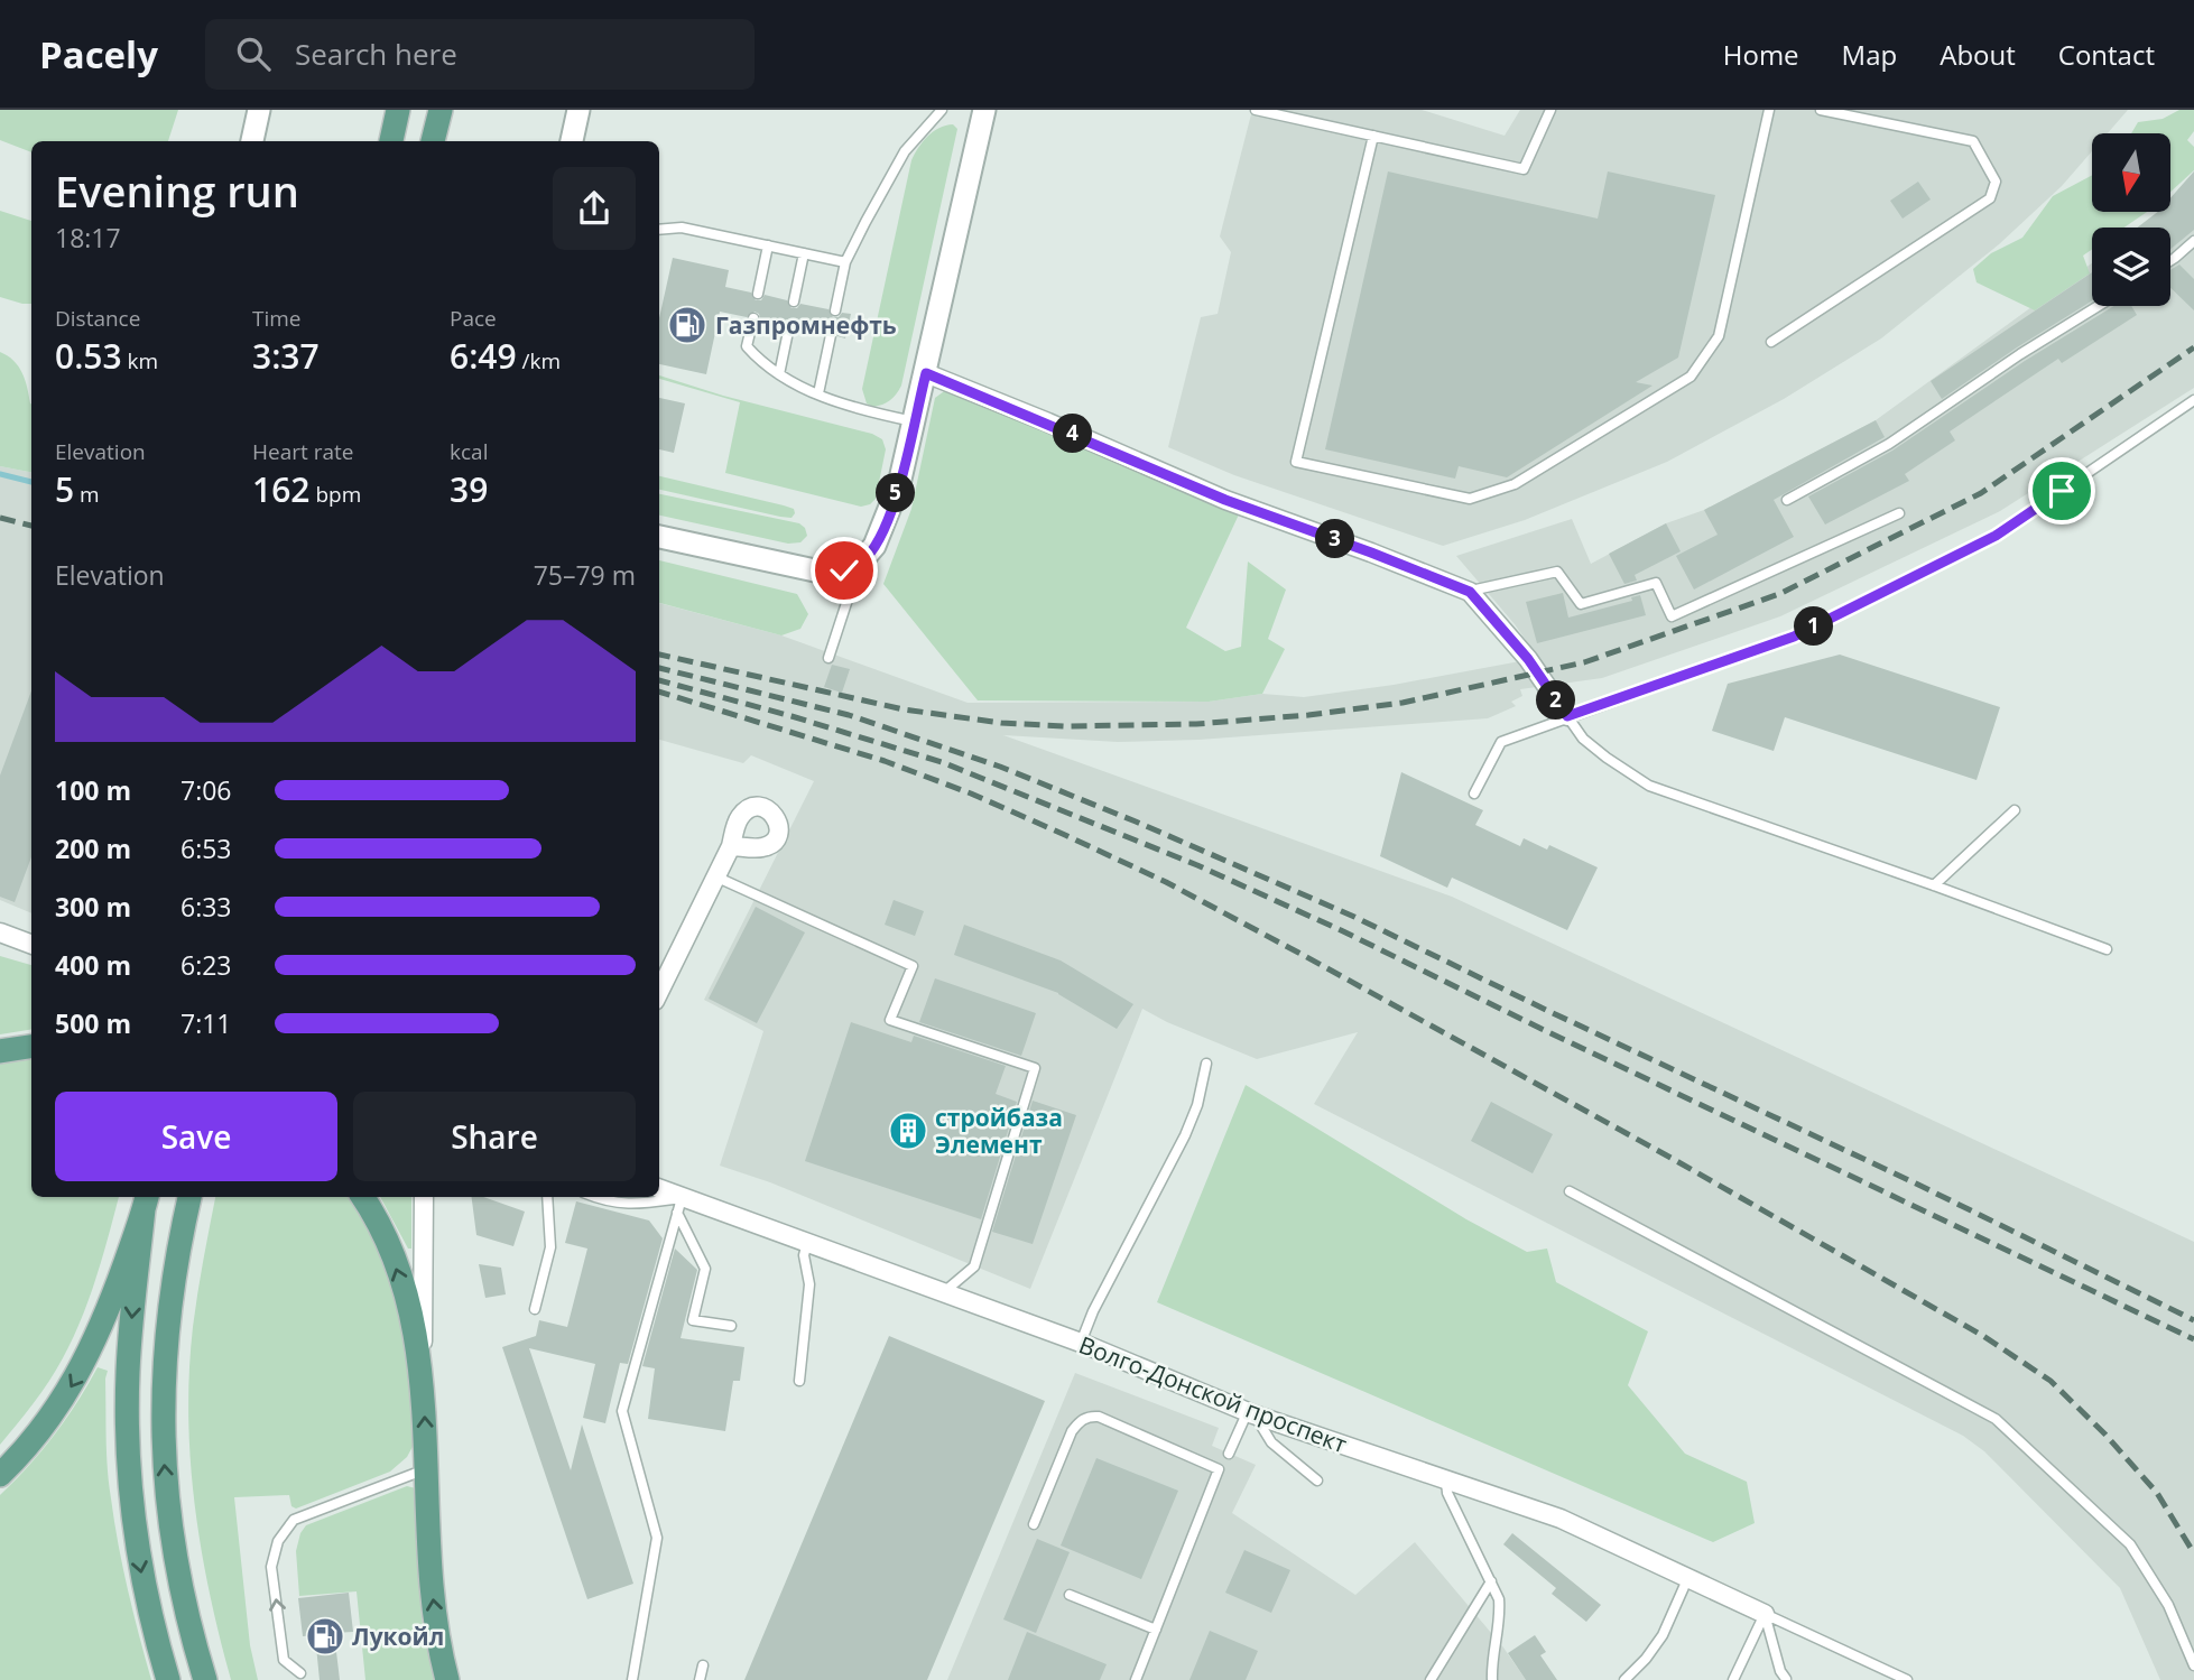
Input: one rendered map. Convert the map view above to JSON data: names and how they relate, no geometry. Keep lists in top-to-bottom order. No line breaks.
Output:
{"streets":{"street":["Волго-Донской проспект"]},"places":{"fuel station":["Газпромнефть","Лукойл"],"building":["стройбаза Элемент"]},"north":"bottom","page":{"header":"Pacely","search":"Search here","nav":["Home","Map","About","Contact"],"heading":["Evening run","18:17"],"stats":[["Distance","0.53 km"],["Time","3:37"],["Pace","6:49 /km"],["Elevation","5 m"],["Heart rate","162 bpm"],["kcal","39"]],"pins":["4","5","3","1","2"],"chart":["Elevation","75–79 m"],"list":[{"name":"100 m","note":"7:06"},{"name":"200 m","note":"6:53"},{"name":"300 m","note":"6:33"},{"name":"400 m","note":"6:23"},{"name":"500 m","note":"7:11"}],"buttons":["Save","Share"]}}
